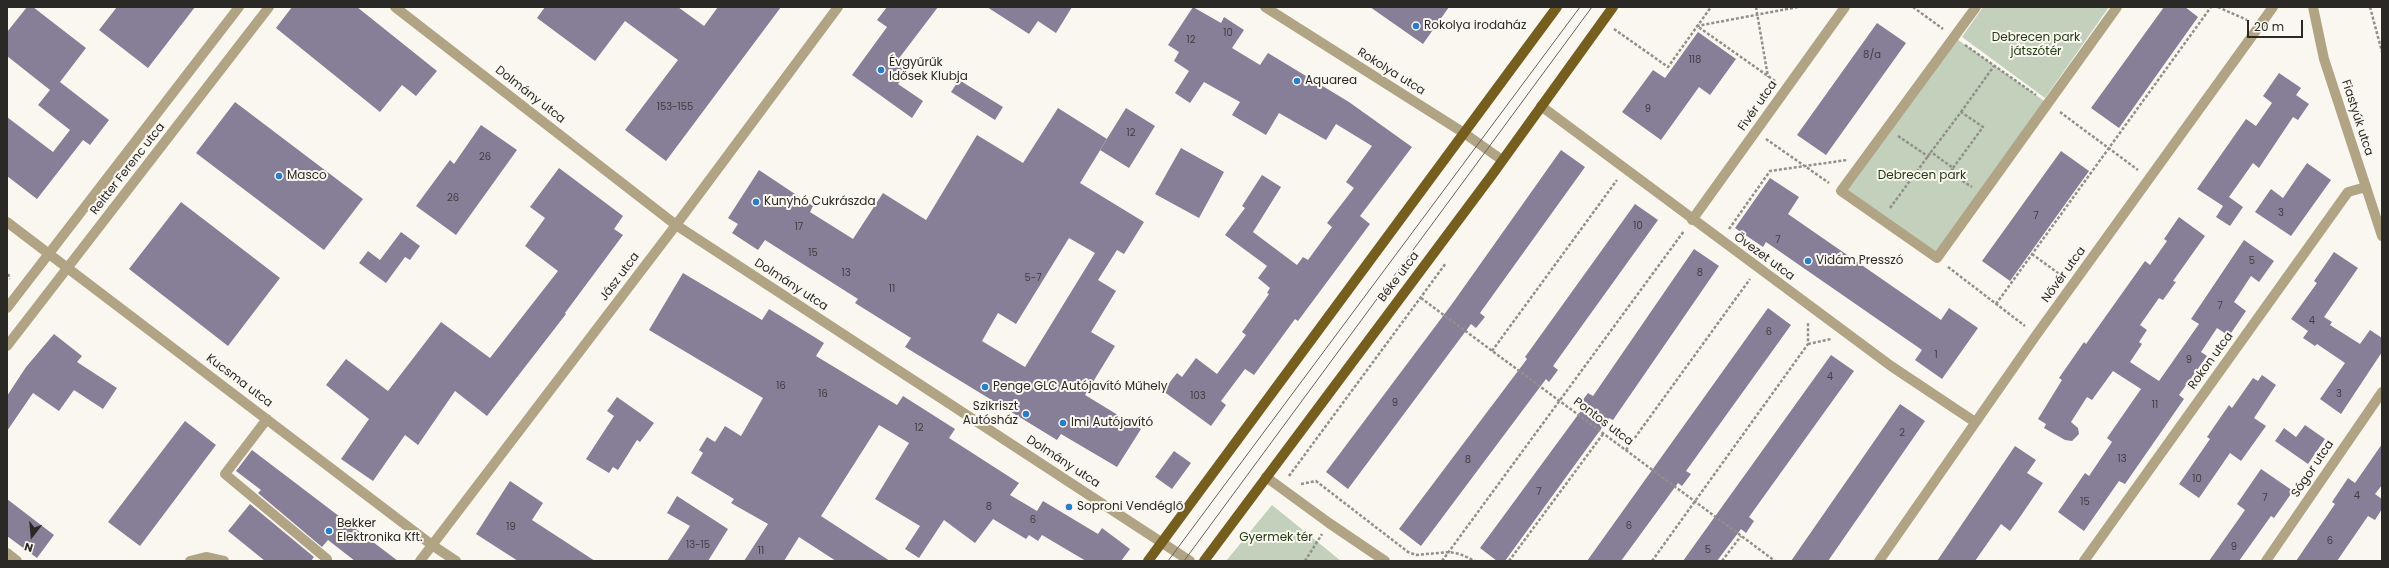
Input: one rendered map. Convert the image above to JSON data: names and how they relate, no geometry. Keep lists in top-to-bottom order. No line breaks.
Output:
{"streets":{"main road":["Béke utca"],"street":["Rokolya utca","Dolmány utca","Fivér utca","Fiastyúk utca","Reitter Ferenc utca","Övezet utca","Nővér utca","Jász utca","Rokon utca","Kucsma utca","Sógor utca"],"path":["Pontos utca"]},"crossings":[["Rokolya utca","Béke utca"],["Dolmány utca","Jász utca"],["Fivér utca","Övezet utca"],["Fiastyúk utca","Rokon utca"],["Reitter Ferenc utca","Kucsma utca"],["Övezet utca","Nővér utca"],["Övezet utca","Béke utca"],["Jász utca","Kucsma utca"]],"parks":["Debrecen park játszótér","Debrecen park","Gyermek tér"],"places":["Rokolya irodaház","Évgyűrűk Idősek Klubja","Aquarea","Masco","Kunyhó Cukrászda","Vidám Presszó","Penge GLC Autójavító Műhely","Szikriszt Autósház","Imi Autójavító","Soproni Vendéglő","Bekker Elektronika Kft."],"house_numbers":["10","12","8/a","118","153-155","9","12","26","26","3","7","10","17","7","15","5","13","8","5-7","11","7","4","6","1","9","4","16","16","3","103","9","11","12","2","13","8","10","7","4","7","15","8","6","6","19","6","13-15","9","5","11"],"scale_bar":"20 m","north":"bottom"}
